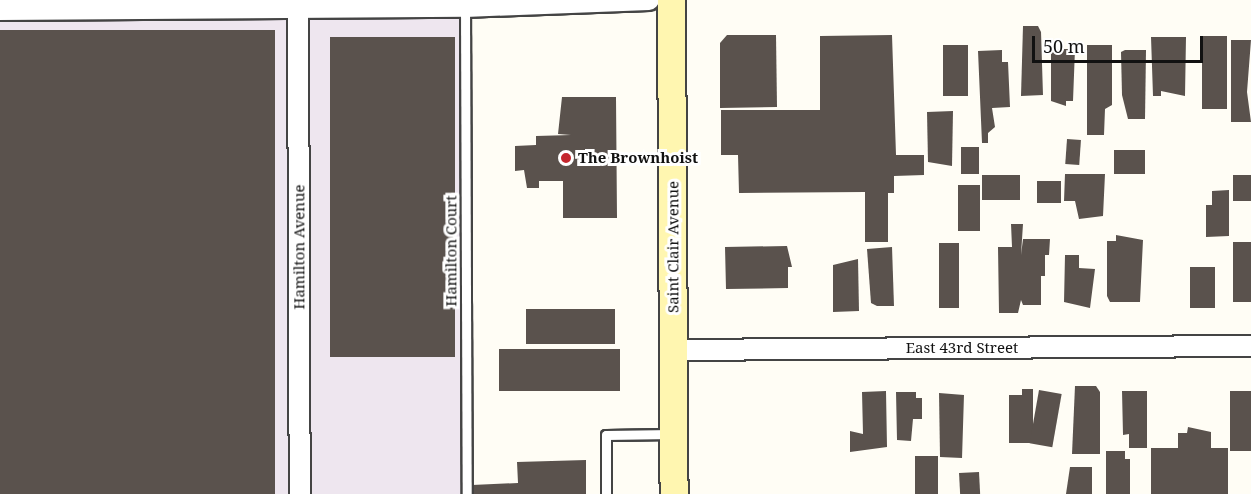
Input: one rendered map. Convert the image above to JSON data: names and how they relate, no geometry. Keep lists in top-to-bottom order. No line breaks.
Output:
{"streets":{"main road":["Saint Clair Avenue"],"street":["Hamilton Avenue","East 43rd Street"],"lane":["Hamilton Court"]},"crossings":[["Saint Clair Avenue","East 43rd Street"]],"places":["The Brownhoist"],"scale_bar":"50 m"}
